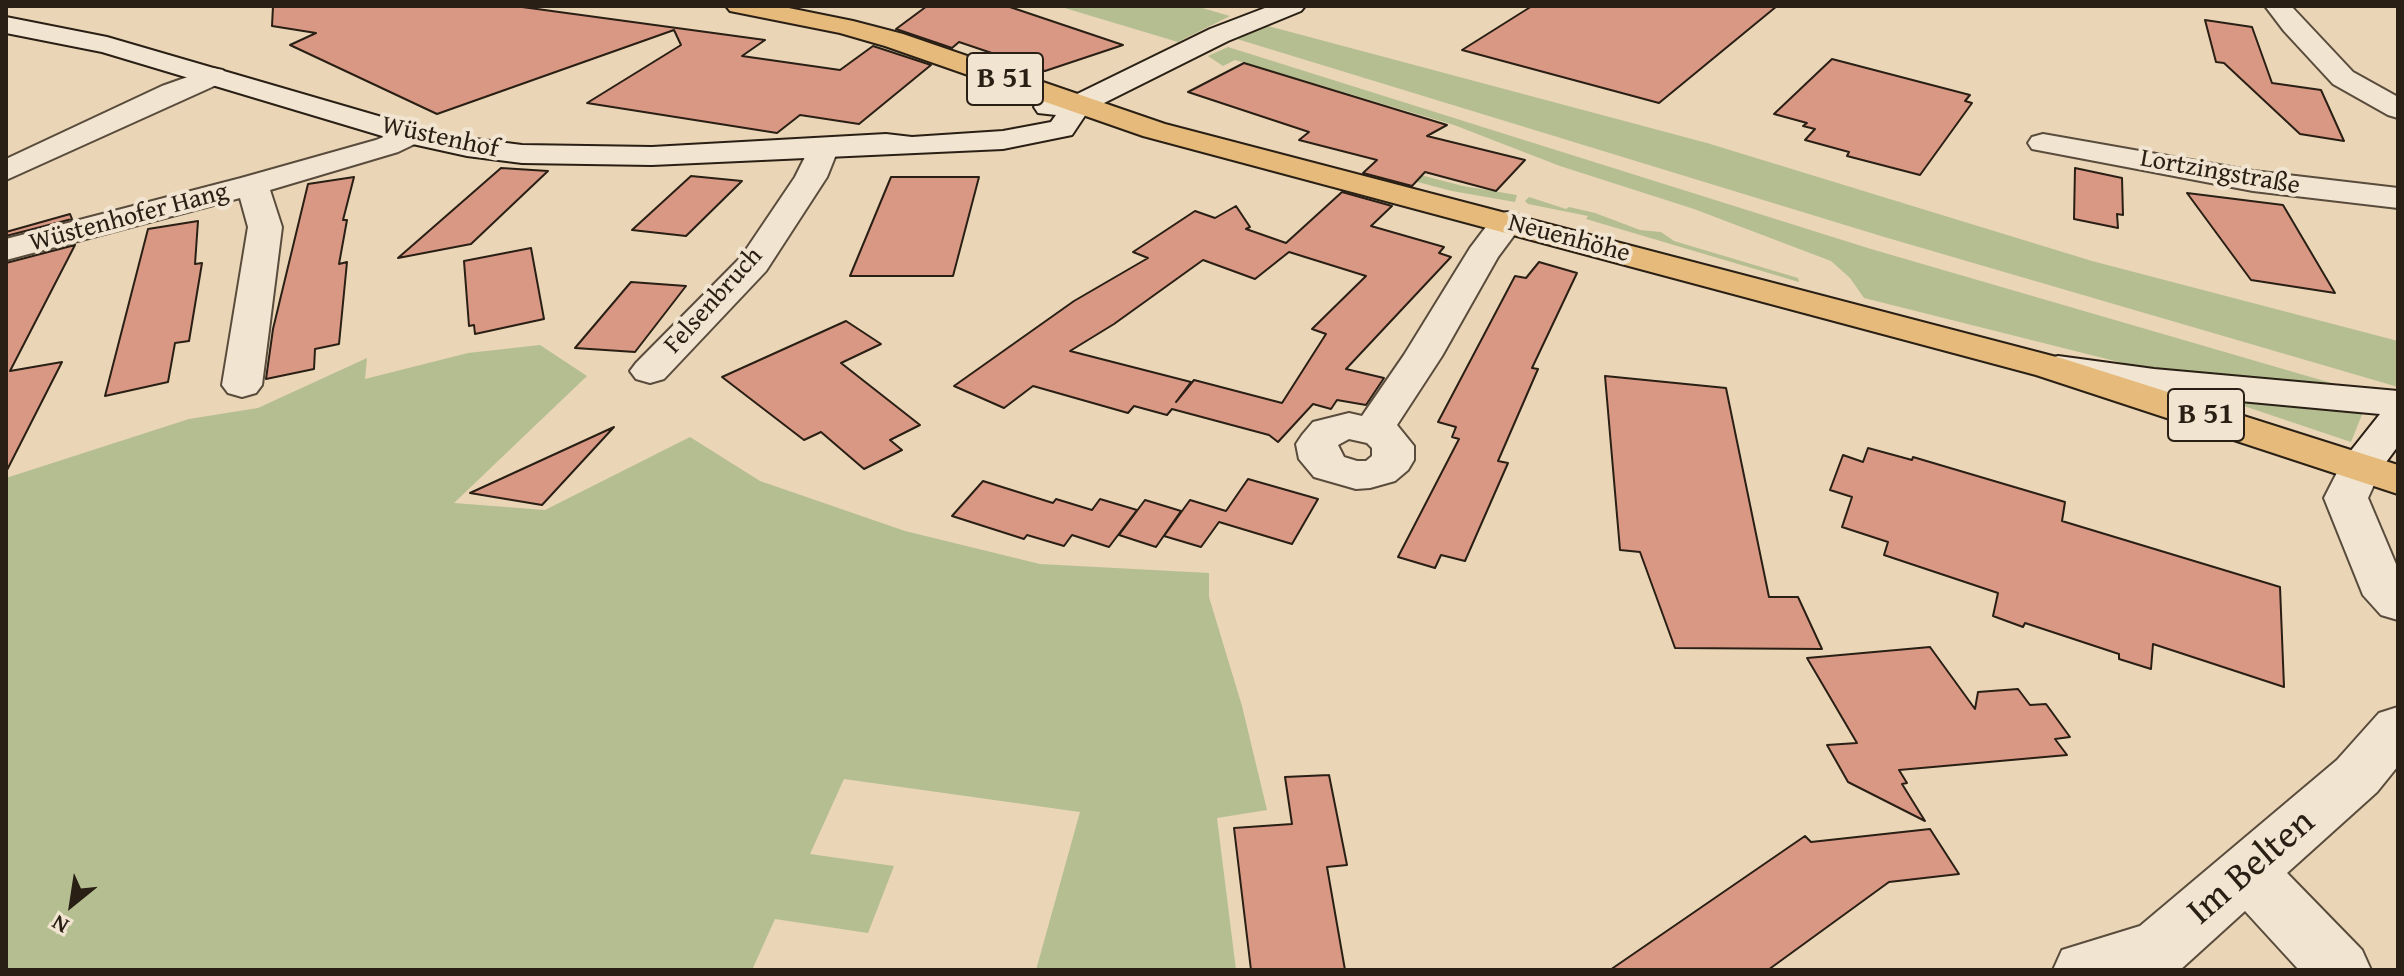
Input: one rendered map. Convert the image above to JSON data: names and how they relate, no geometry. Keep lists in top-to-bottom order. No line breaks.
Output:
{"streets":{"main road":["B 51","Neuenhöhe"],"street":["Wüstenhof","Lortzingstraße","Wüstenhofer Hang","Felsenbruch","Im Belten"]},"crossings":[["Wüstenhof","Wüstenhofer Hang"],["Wüstenhof","Neuenhöhe"],["Wüstenhof","Felsenbruch"]],"north":"bottom left"}
